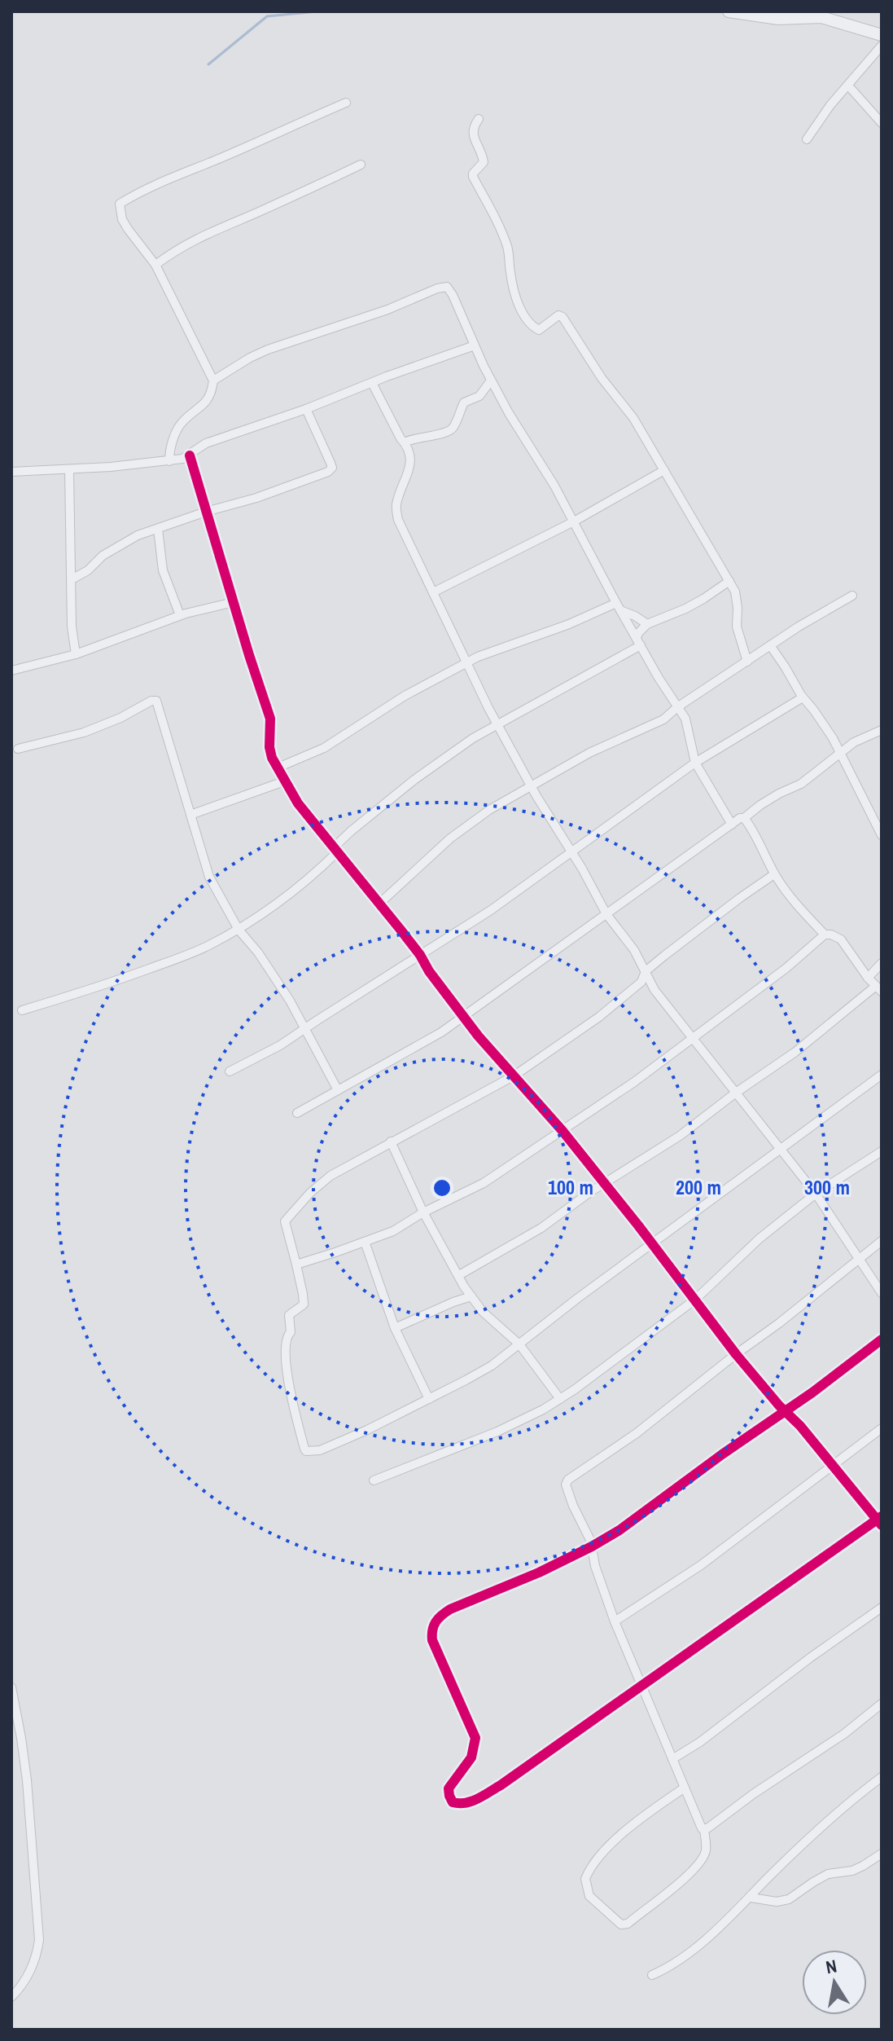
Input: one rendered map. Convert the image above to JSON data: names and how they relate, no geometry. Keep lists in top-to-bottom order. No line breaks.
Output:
{"north":"top","rings":["100 m","200 m","300 m"]}
